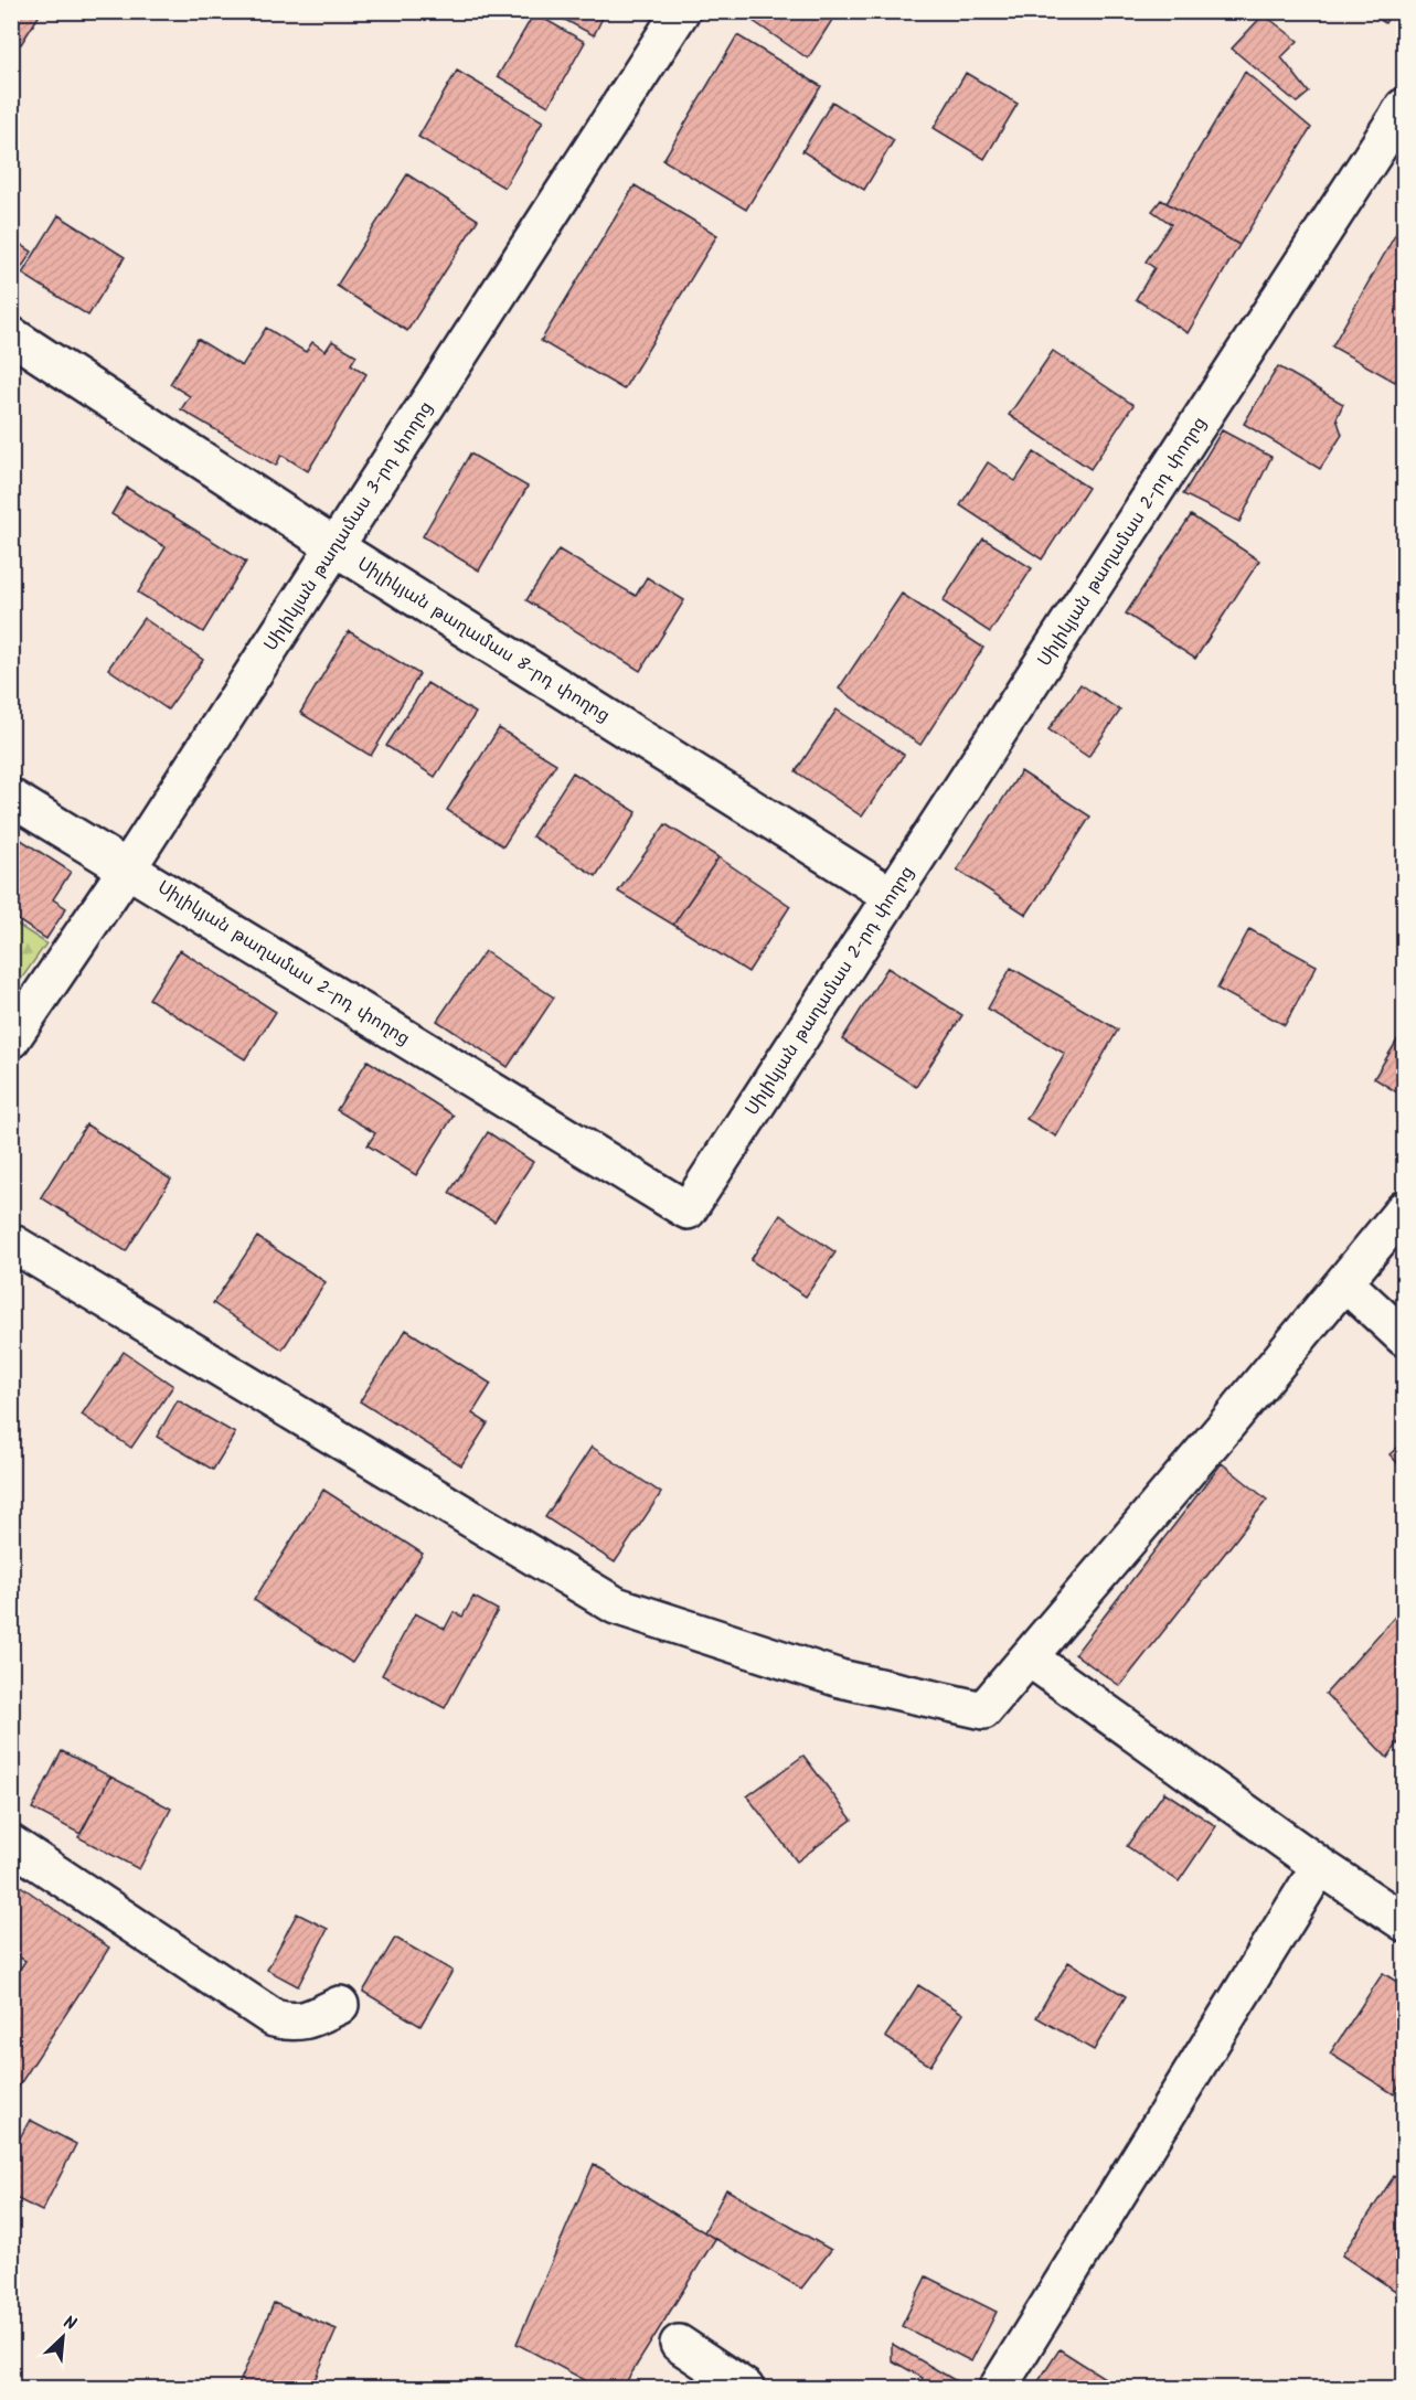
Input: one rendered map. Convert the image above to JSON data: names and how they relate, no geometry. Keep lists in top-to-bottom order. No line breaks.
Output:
{"streets":{"street":["Սիլիկյան թաղամաս 3-րդ փողոց","Սիլիկյան թաղամաս 2-րդ փողոց","Սիլիկյան թաղամաս 8-րդ փողոց"]},"crossings":[["Սիլիկյան թաղամաս 3-րդ փողոց","Սիլիկյան թաղամաս 2-րդ փողոց"],["Սիլիկյան թաղամաս 3-րդ փողոց","Սիլիկյան թաղամաս 8-րդ փողոց"],["Սիլիկյան թաղամաս 2-րդ փողոց","Սիլիկյան թաղամաս 8-րդ փողոց"]],"north":"top right"}
